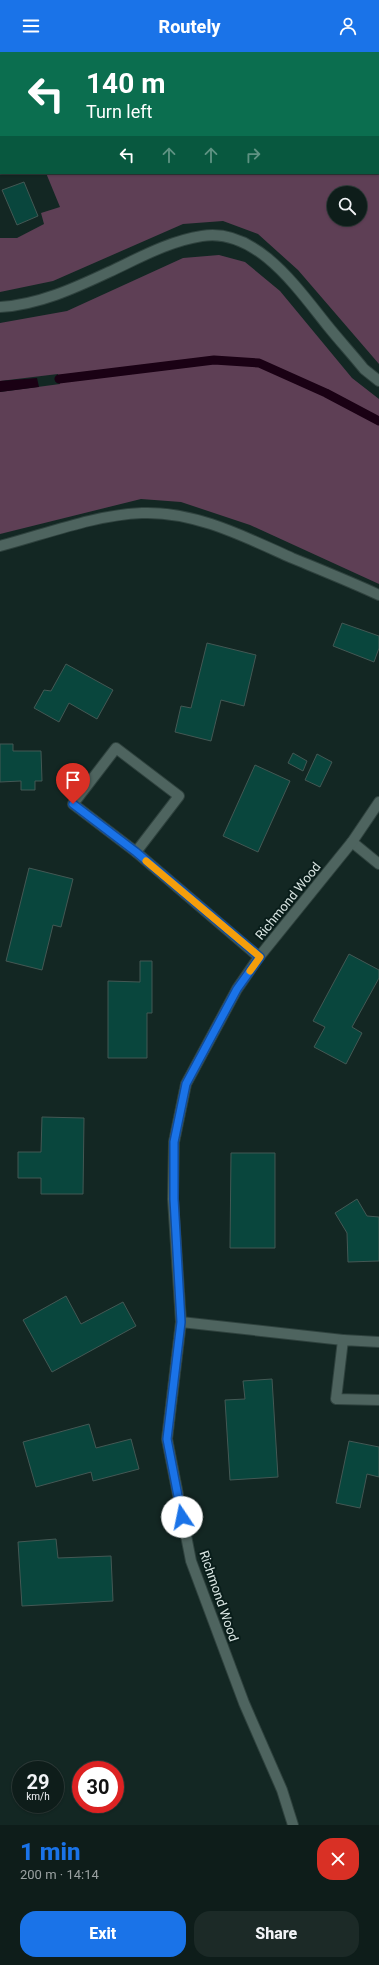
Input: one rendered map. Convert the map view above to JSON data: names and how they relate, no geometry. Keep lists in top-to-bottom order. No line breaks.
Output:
{"streets":{"street":["Richmond Wood"]},"page":{"header":"Routely","turn":["140 m","Turn left"],"speed":"29 km/h","limit":"30","heading":["1 min","200 m · 14:14"],"buttons":["Exit","Share"]}}
